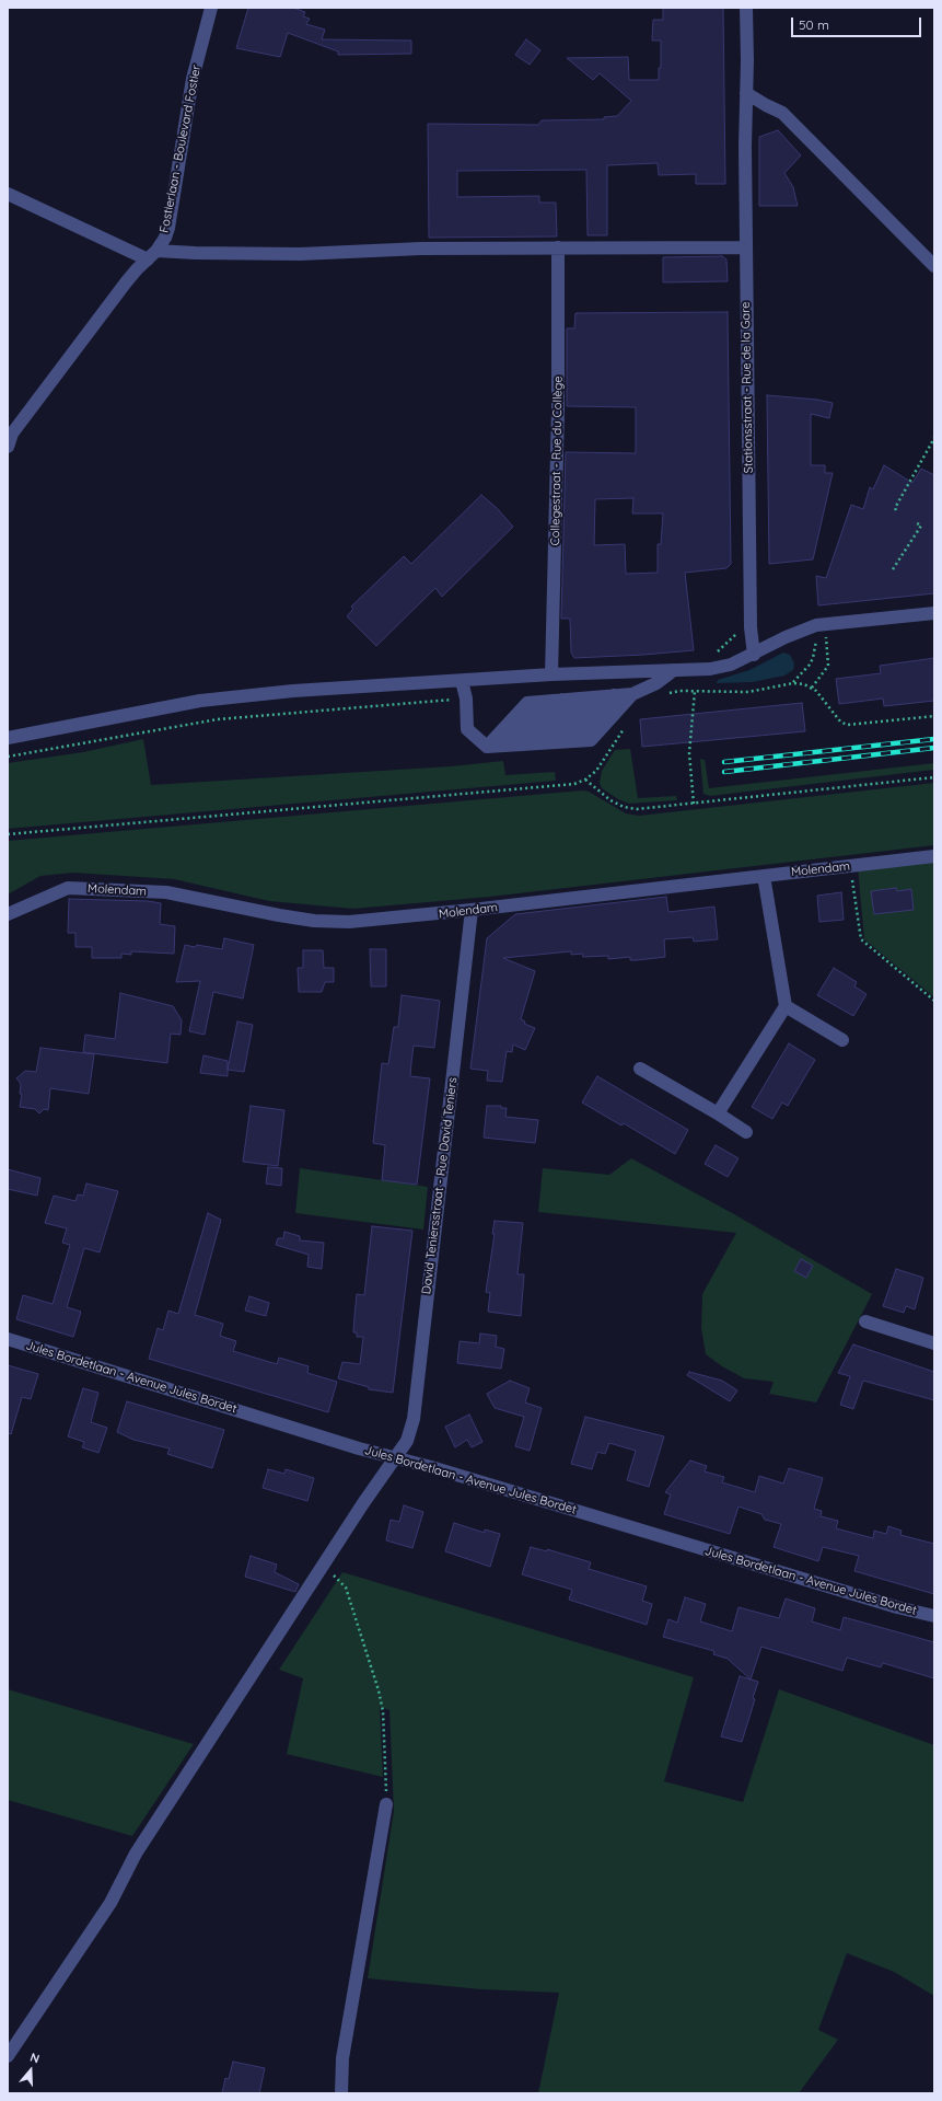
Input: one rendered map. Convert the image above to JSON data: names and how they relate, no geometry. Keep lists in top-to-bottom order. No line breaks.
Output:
{"streets":{"street":["Fostierlaan - Boulevard Fostier","Stationsstraat - Rue de la Gare","Collegestraat - Rue du Collège","Molendam","David Teniersstraat - Rue David Teniers","Jules Bordetlaan - Avenue Jules Bordet"]},"crossings":[["Molendam","David Teniersstraat - Rue David Teniers"],["David Teniersstraat - Rue David Teniers","Jules Bordetlaan - Avenue Jules Bordet"]],"scale_bar":"50 m","north":"top"}
